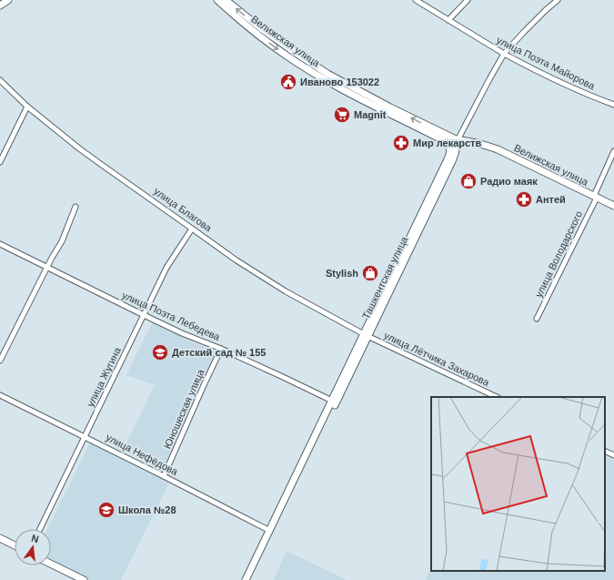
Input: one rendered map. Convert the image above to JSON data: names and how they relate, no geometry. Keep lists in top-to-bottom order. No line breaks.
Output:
{"streets":{"main road":["Велижская улица","Ташкентская улица"],"street":["улица Поэта Майорова","улица Благова","улица Володарского","улица Поэта Лебедева","улица Лётчика Захарова","улица Жугина","Юношеская улица","улица Нефёдова"]},"crossings":[["Велижская улица","улица Володарского"],["Велижская улица","Ташкентская улица"],["улица Поэта Майорова","Ташкентская улица"],["улица Благова","Ташкентская улица"],["улица Благова","улица Лётчика Захарова"],["улица Благова","улица Жугина"],["Ташкентская улица","улица Поэта Лебедева"],["Ташкентская улица","улица Лётчика Захарова"],["Ташкентская улица","улица Нефёдова"],["улица Поэта Лебедева","улица Жугина"],["улица Поэта Лебедева","Юношеская улица"],["улица Жугина","улица Нефёдова"],["Юношеская улица","улица Нефёдова"]],"places":{"public building":["Иваново 153022"],"supermarket":["Magnit"],"pharmacy":["Мир лекарств","Антей"],"shop":["Радио маяк","Stylish"],"school or university":["Детский сад № 155","Школа №28"]},"north":"top"}
